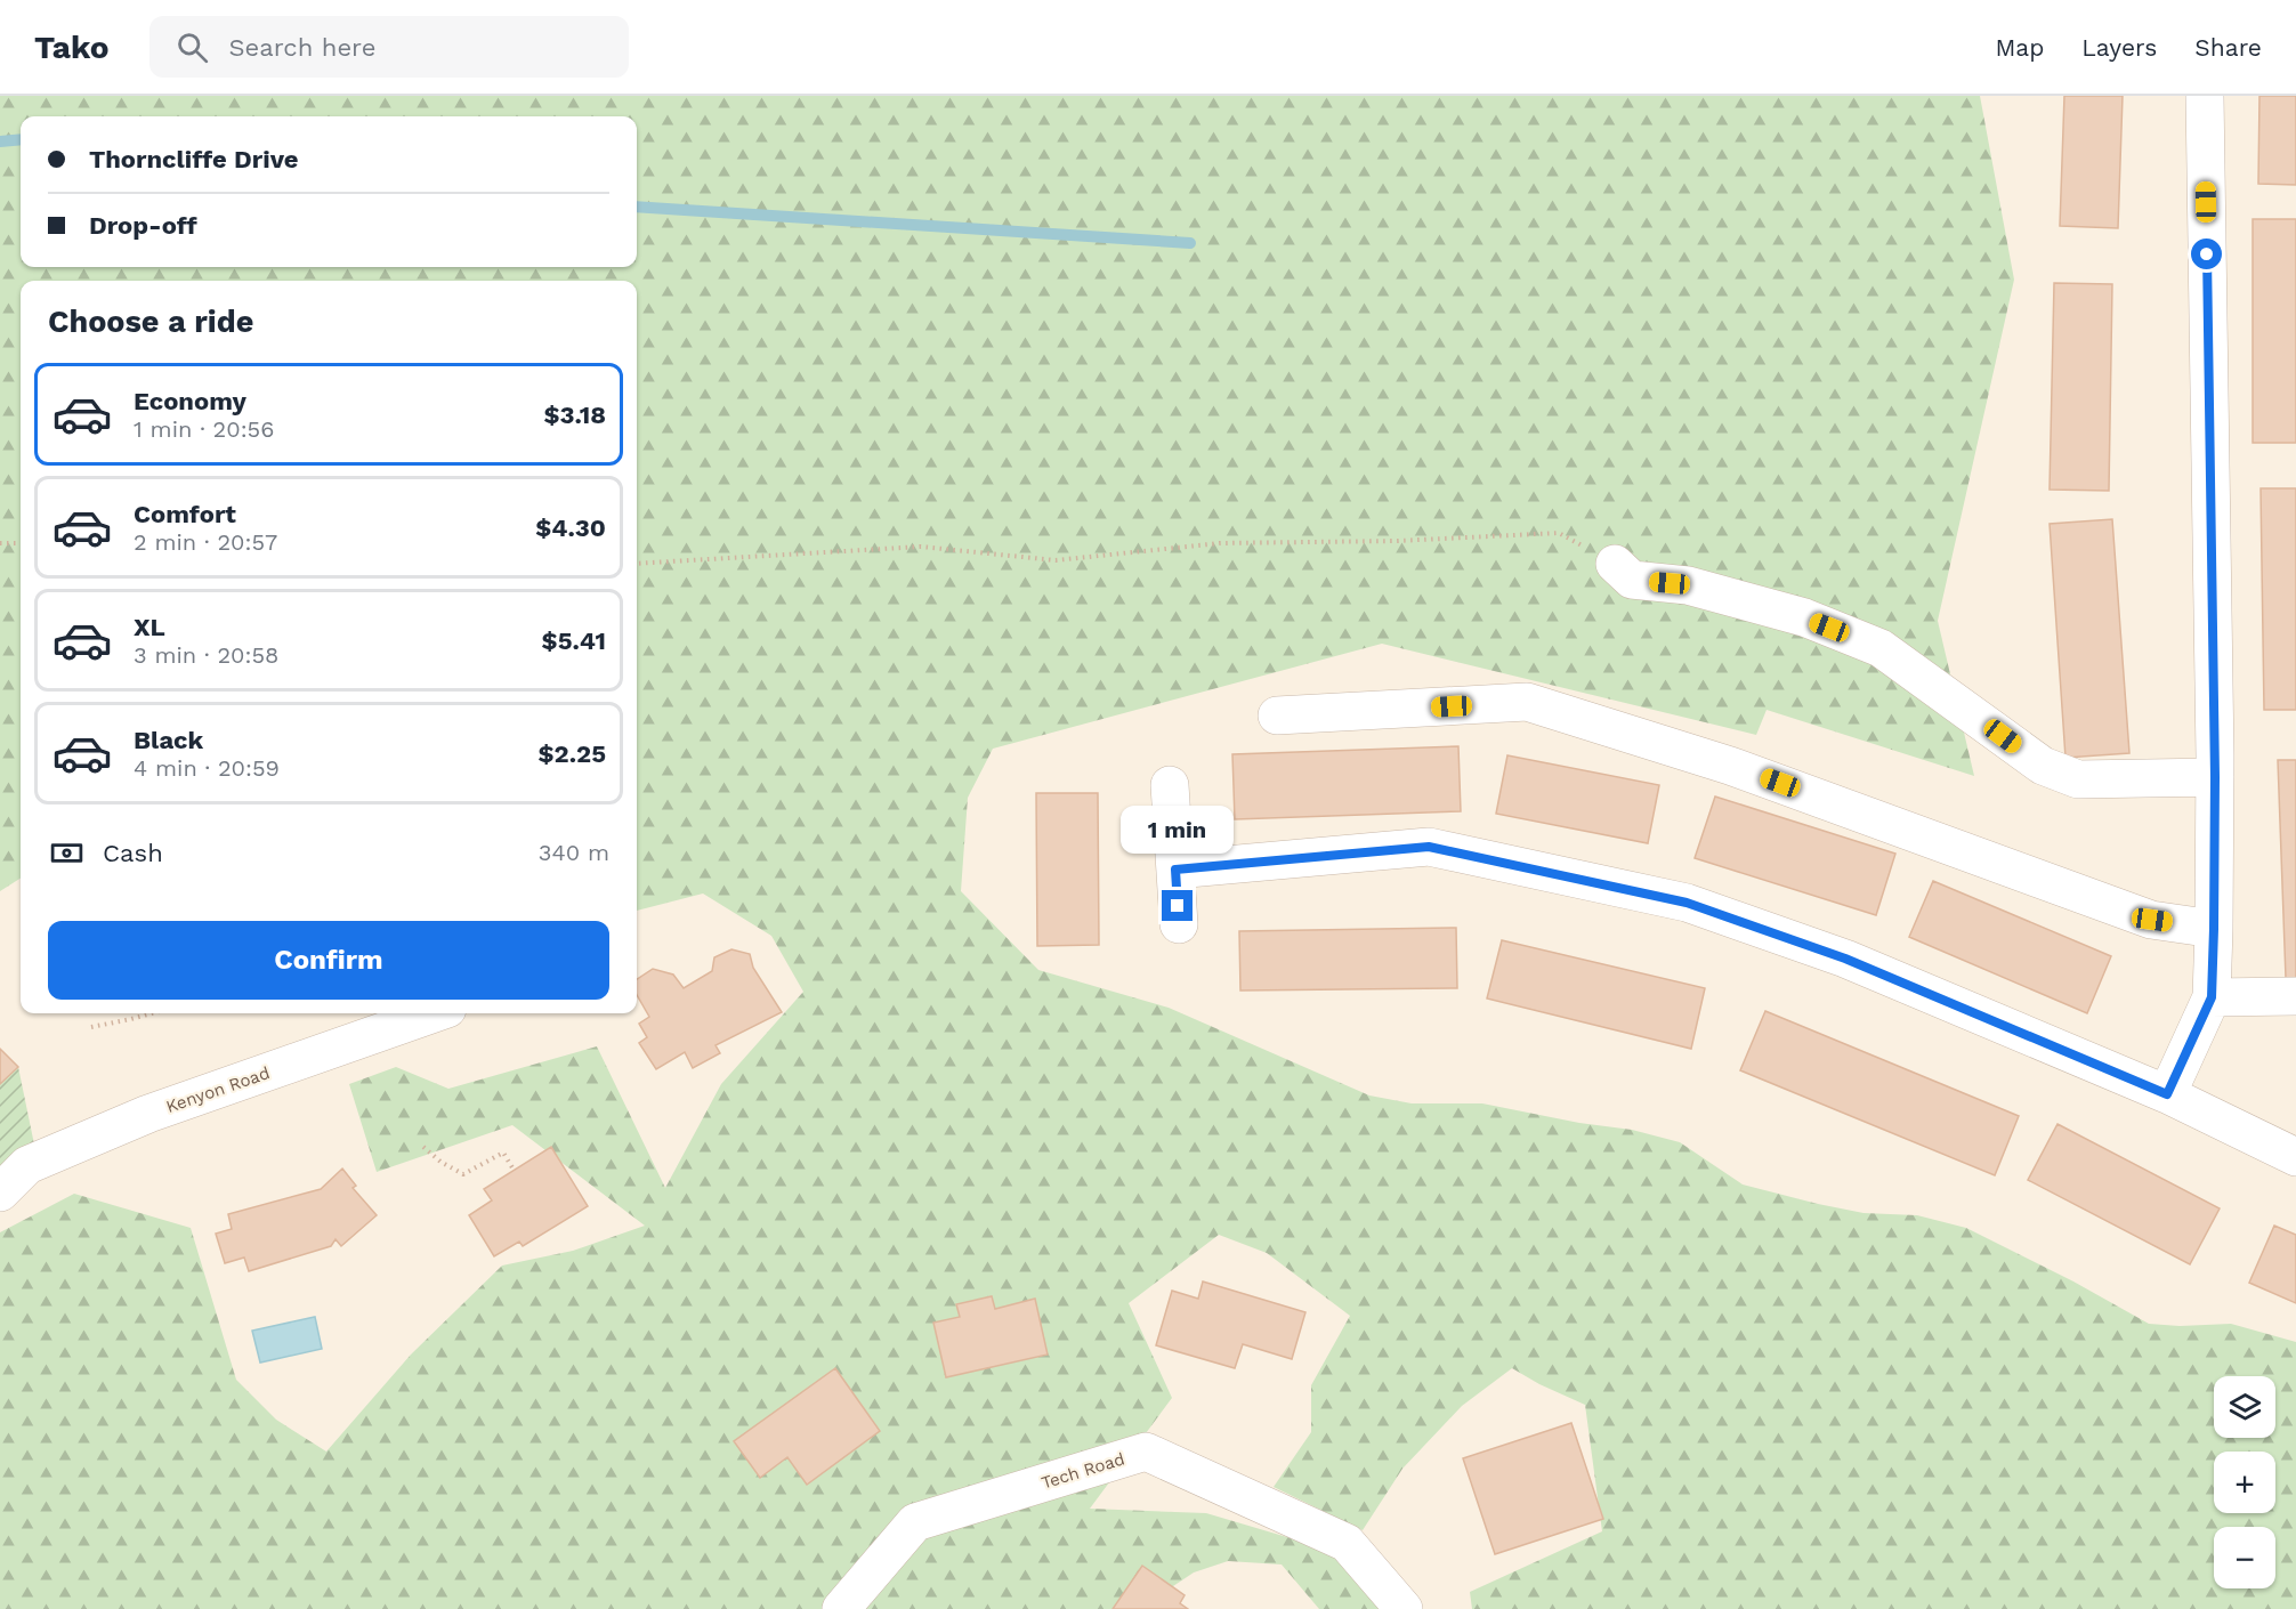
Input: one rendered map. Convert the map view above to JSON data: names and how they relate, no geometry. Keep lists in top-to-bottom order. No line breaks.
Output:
{"streets":{"street":["Kenyon Road","Tech Road"]},"page":{"header":"Tako","search":"Search here","nav":["Map","Layers","Share"],"banner":["Thorncliffe Drive","Drop-off"],"heading":"Choose a ride","list":[{"name":"Economy","note":"1 min · 20:56","value":"$3.18"},{"name":"Comfort","note":"2 min · 20:57","value":"$4.30"},{"name":"XL","note":"3 min · 20:58","value":"$5.41"},{"name":"Black","note":"4 min · 20:59","value":"$2.25"}],"bubble":"1 min","pay":["Cash","340 m"],"buttons":"Confirm","map_buttons":["+","−"]}}
